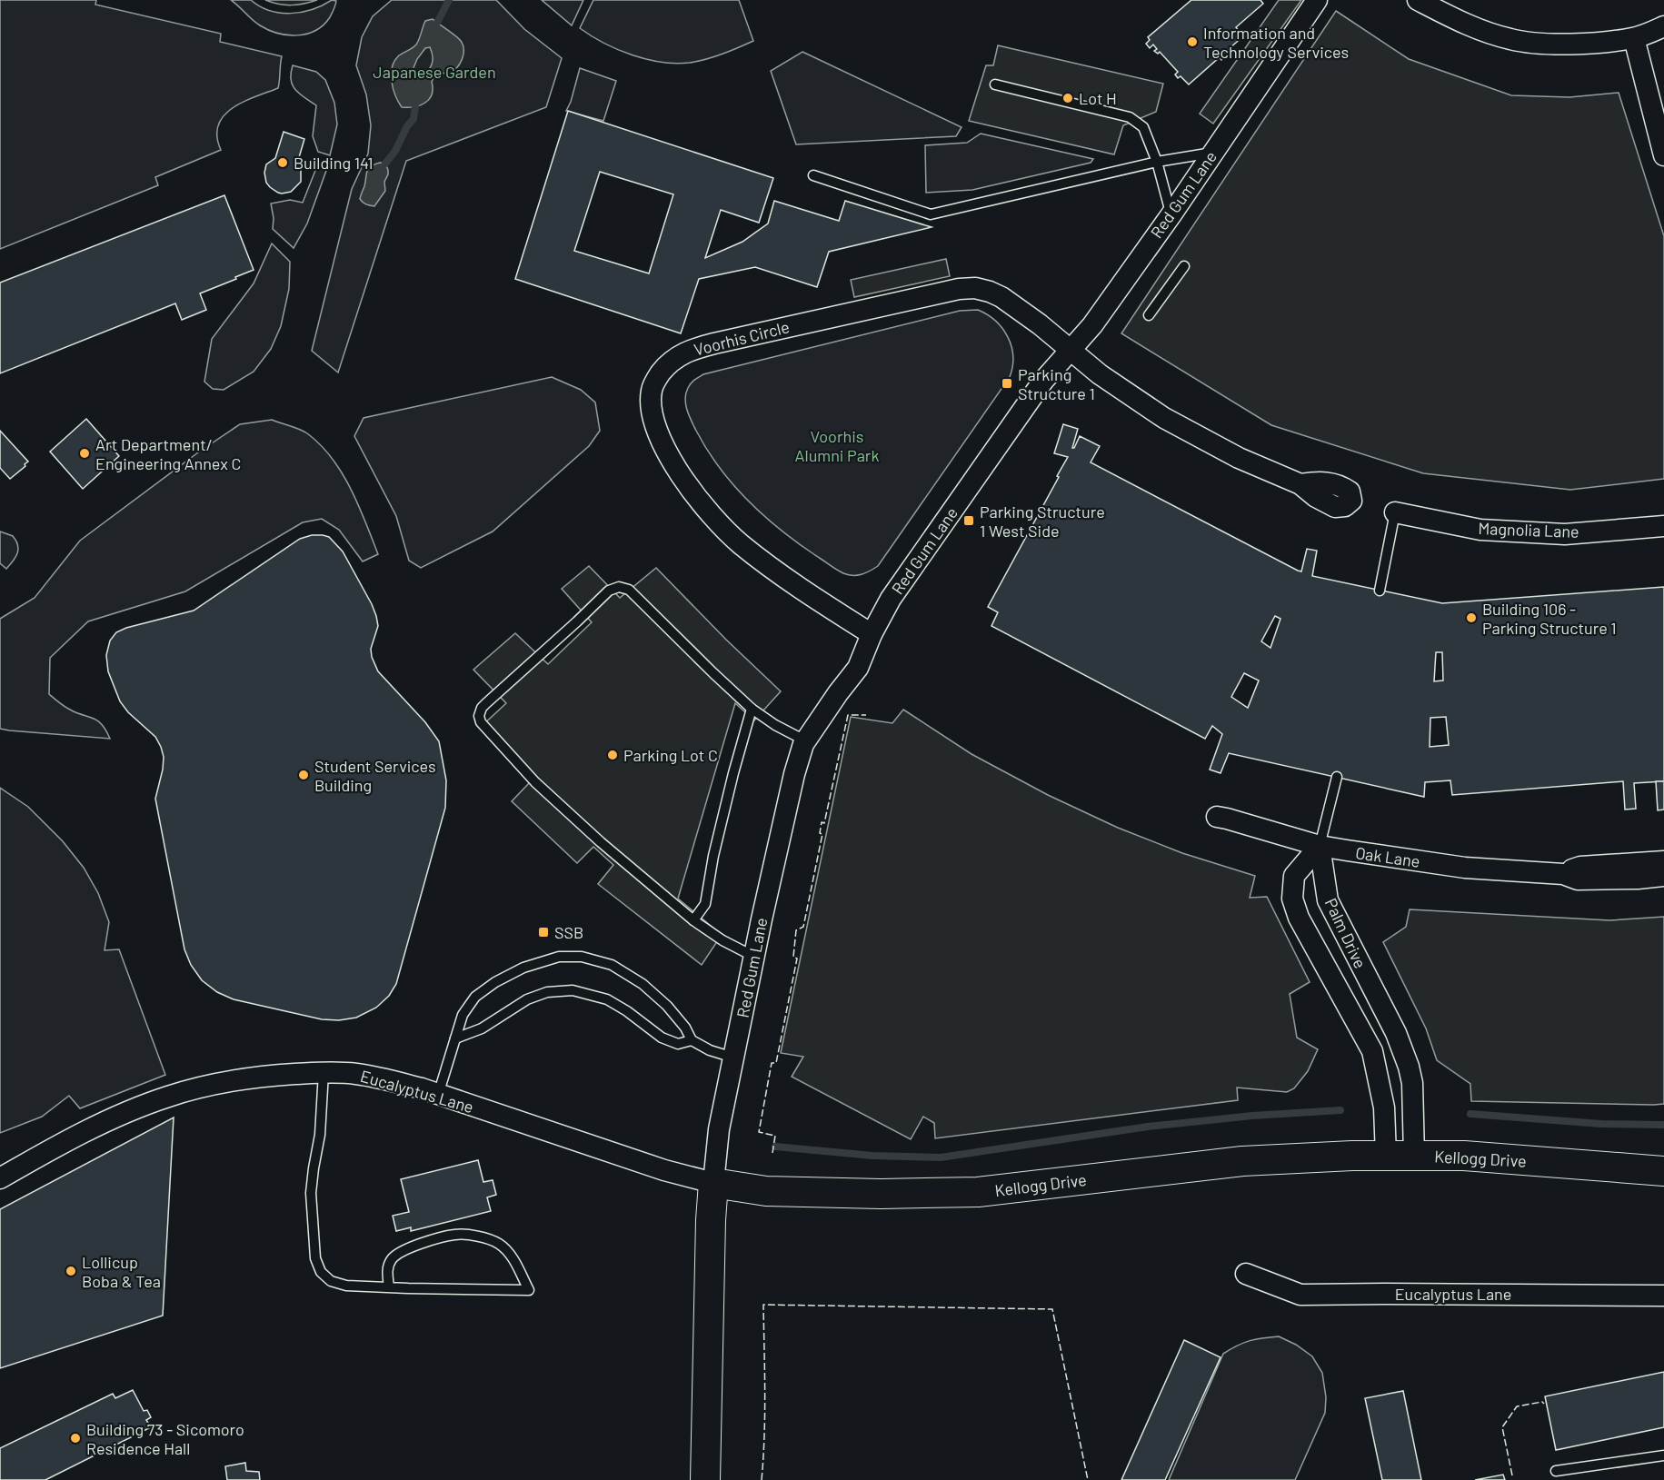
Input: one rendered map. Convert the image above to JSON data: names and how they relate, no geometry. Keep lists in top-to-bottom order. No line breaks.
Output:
{"streets":{"street":["Red Gum Lane","Voorhis Circle","Magnolia Lane","Oak Lane","Palm Drive","Eucalyptus Lane","Kellogg Drive"]},"crossings":[["Red Gum Lane","Voorhis Circle"],["Red Gum Lane","Eucalyptus Lane"],["Red Gum Lane","Kellogg Drive"],["Oak Lane","Palm Drive"],["Palm Drive","Kellogg Drive"],["Eucalyptus Lane","Kellogg Drive"]],"parks":["Japanese Garden","Voorhis Alumni Park"],"places":{"other":["Information and Technology Services","Lot H","Building 141","Art Department/ Engineering Annex C","Building 106 - Parking Structure 1","Parking Lot C","Student Services Building","Lollicup Boba & Tea","Building 73 - Sicomoro Residence Hall"],"transit":["Parking Structure 1","Parking Structure 1 West Side","SSB"]}}
